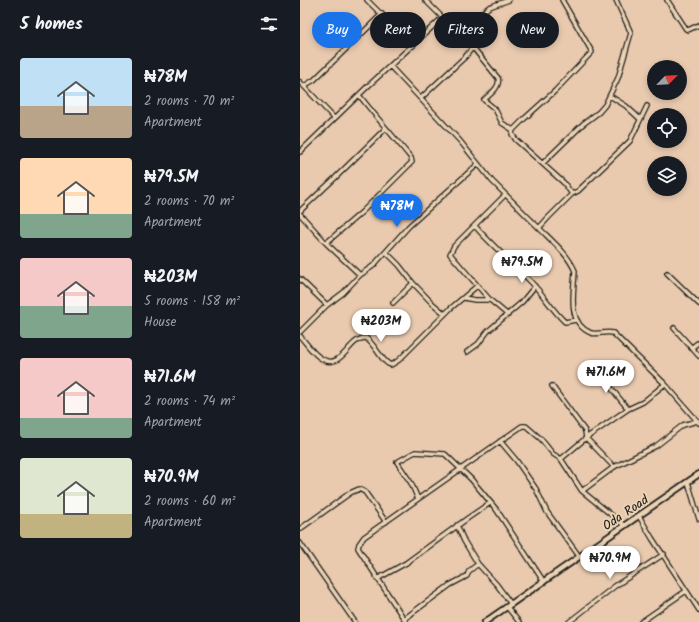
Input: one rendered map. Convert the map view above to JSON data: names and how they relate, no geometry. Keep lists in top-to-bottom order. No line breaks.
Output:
{"streets":{"street":["Oda Road"]},"north":"top right","page":{"heading":"5 homes","chip":["Buy","Rent","Filters","New"],"list":[{"name":"₦78M","note":"2 rooms · 70 m² · Apartment"},{"name":"₦79.5M","note":"2 rooms · 70 m² · Apartment"},{"name":"₦203M","note":"5 rooms · 158 m² · House"},{"name":"₦71.6M","note":"2 rooms · 74 m² · Apartment"},{"name":"₦70.9M","note":"2 rooms · 60 m² · Apartment"}],"price":["₦78M","₦79.5M","₦203M","₦71.6M","₦70.9M"]}}
